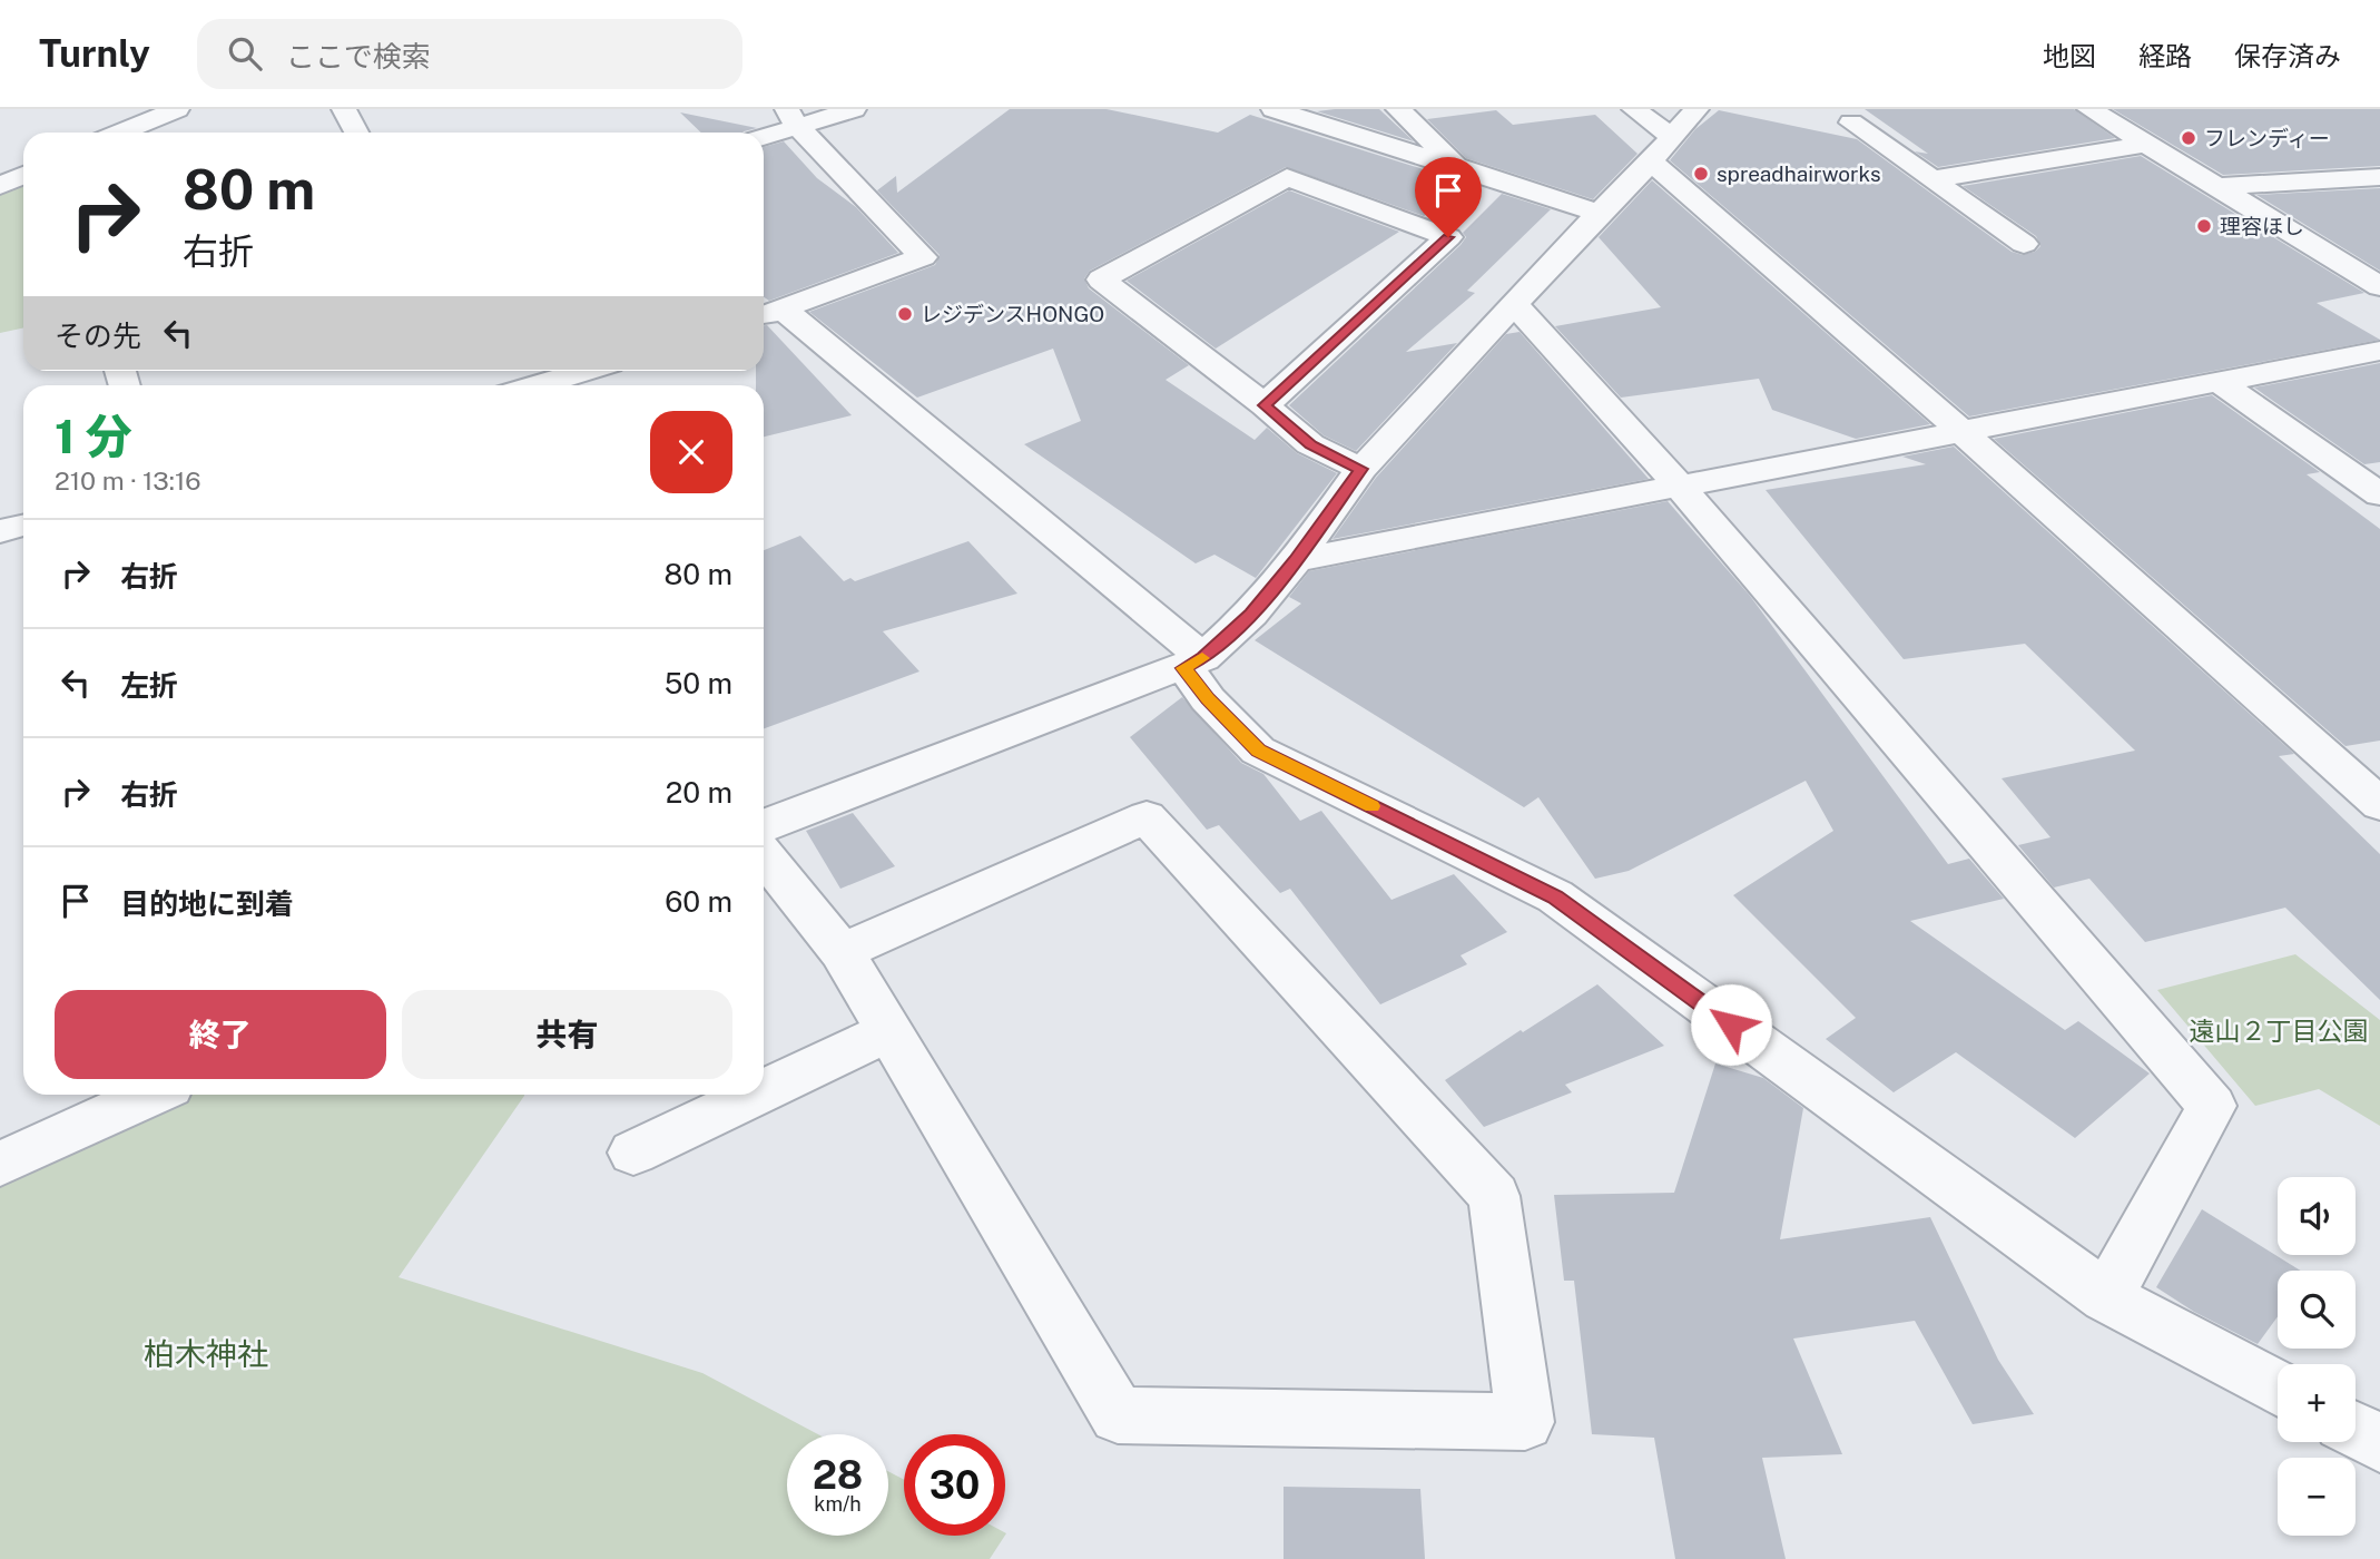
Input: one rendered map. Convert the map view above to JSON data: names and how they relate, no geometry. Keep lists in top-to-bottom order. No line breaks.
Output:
{"parks":["遠山２丁目公園","柏木神社"],"places":["フレンディー","spreadhairworks","理容ほし","レジデンスHONGO"],"page":{"header":"Turnly","search":"ここで検索","nav":["地図","経路","保存済み"],"turn":["80 m","右折"],"then":"その先","heading":["1 分","210 m · 13:16"],"list":[{"name":"右折","value":"80 m"},{"name":"左折","value":"50 m"},{"name":"右折","value":"20 m"},{"name":"目的地に到着","value":"60 m"}],"buttons":["終了","共有"],"map_buttons":["+","−"],"speed":"28 km/h","limit":"30"}}
